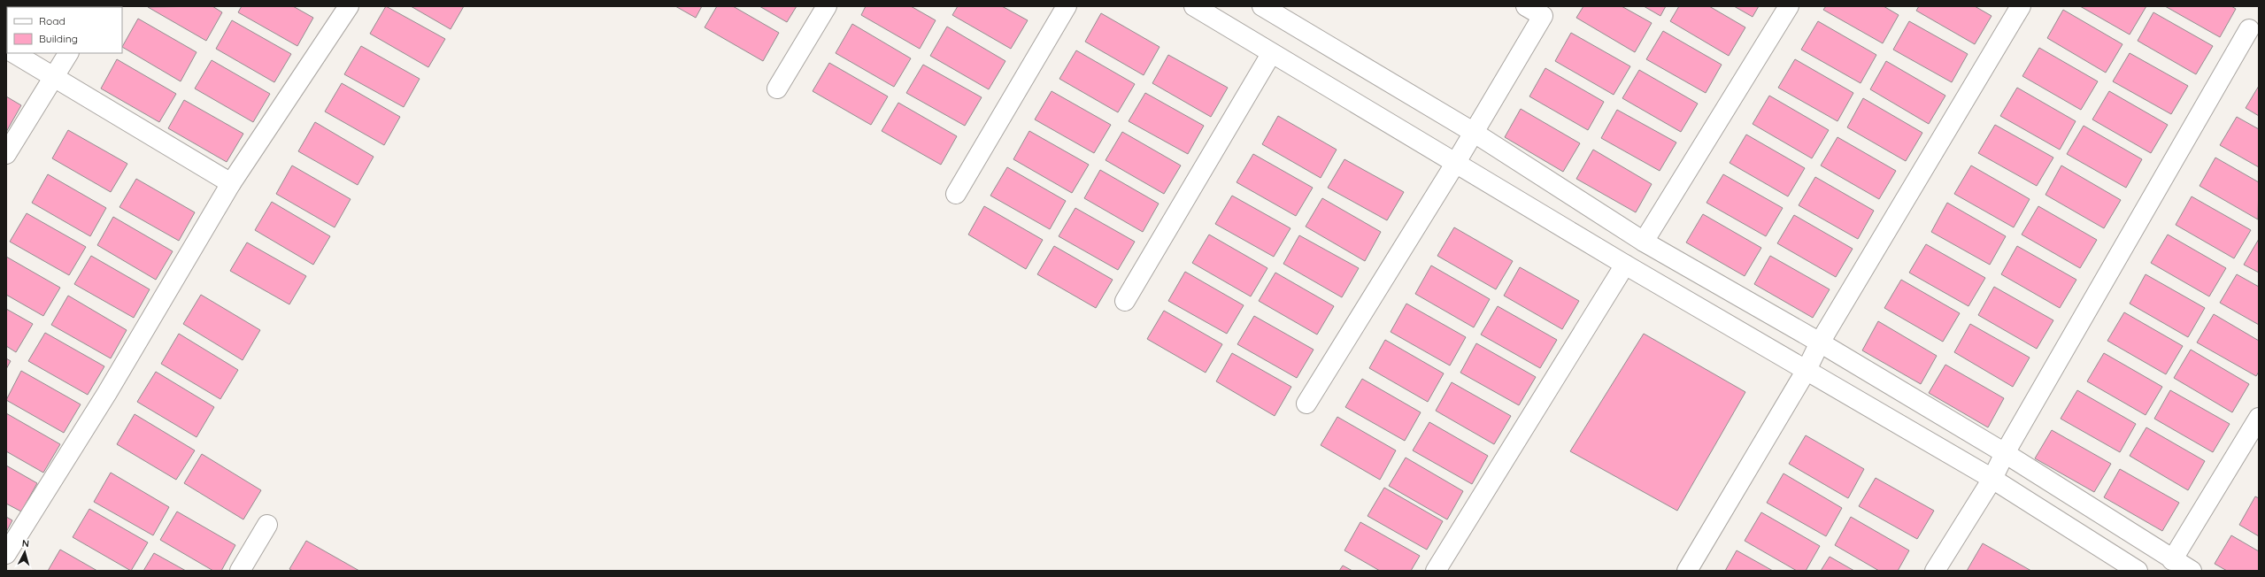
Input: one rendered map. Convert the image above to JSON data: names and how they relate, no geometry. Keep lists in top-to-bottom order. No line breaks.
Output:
{"legend":["Road","Building"],"north":"top"}
